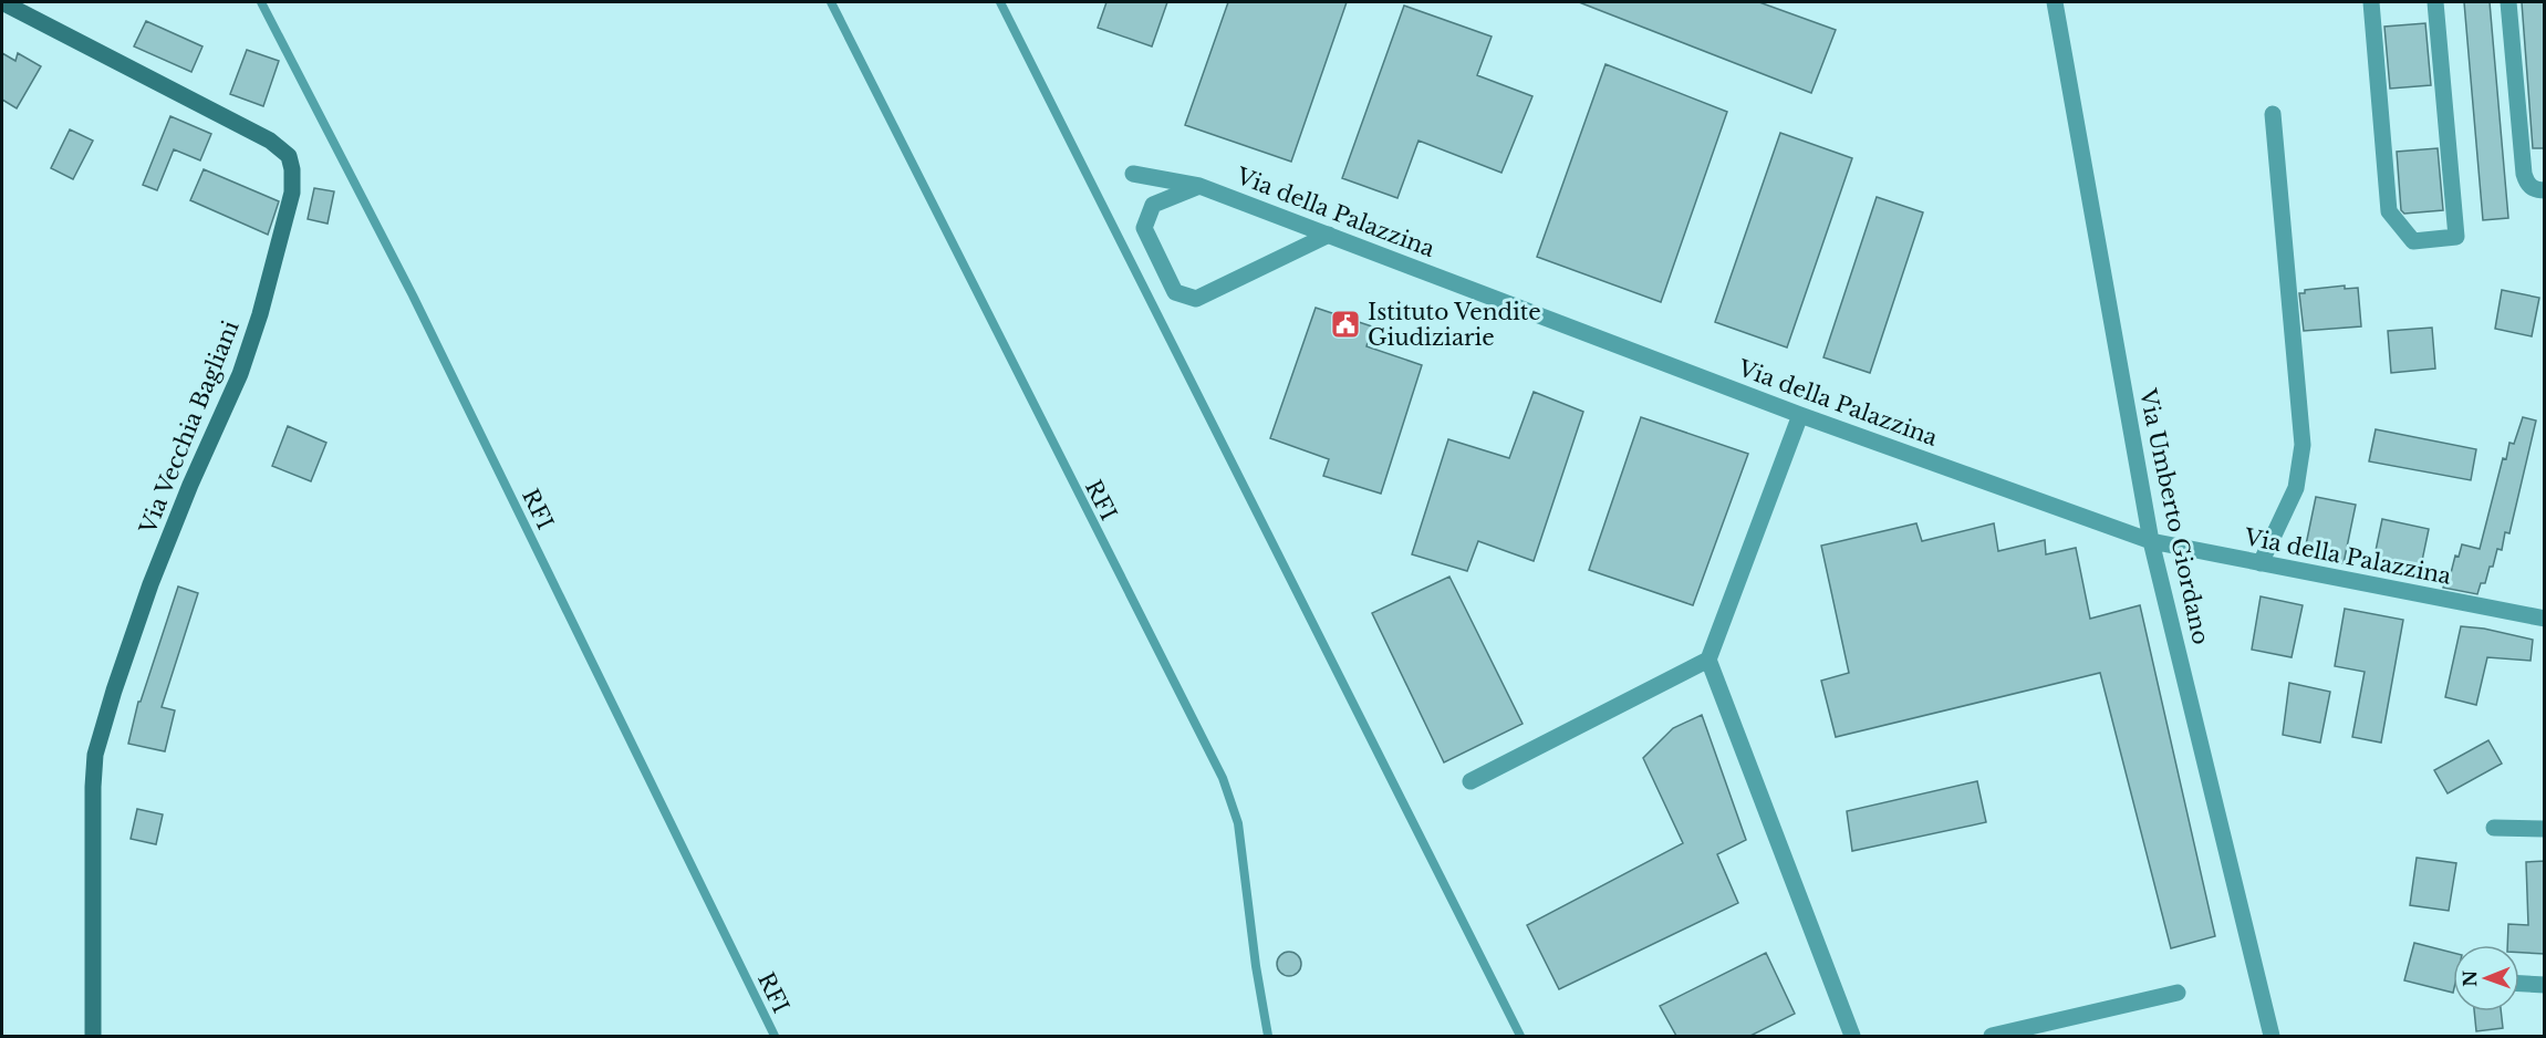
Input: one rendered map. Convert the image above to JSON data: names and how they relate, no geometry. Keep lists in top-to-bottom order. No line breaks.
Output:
{"streets":{"street":["Via della Palazzina","Via Vecchia Bagliani","Via Umberto Giordano"],"lane":["RFI"]},"crossings":[["Via della Palazzina","Via Umberto Giordano"]],"places":{"public building":["Istituto Vendite Giudiziarie"]},"north":"left"}
